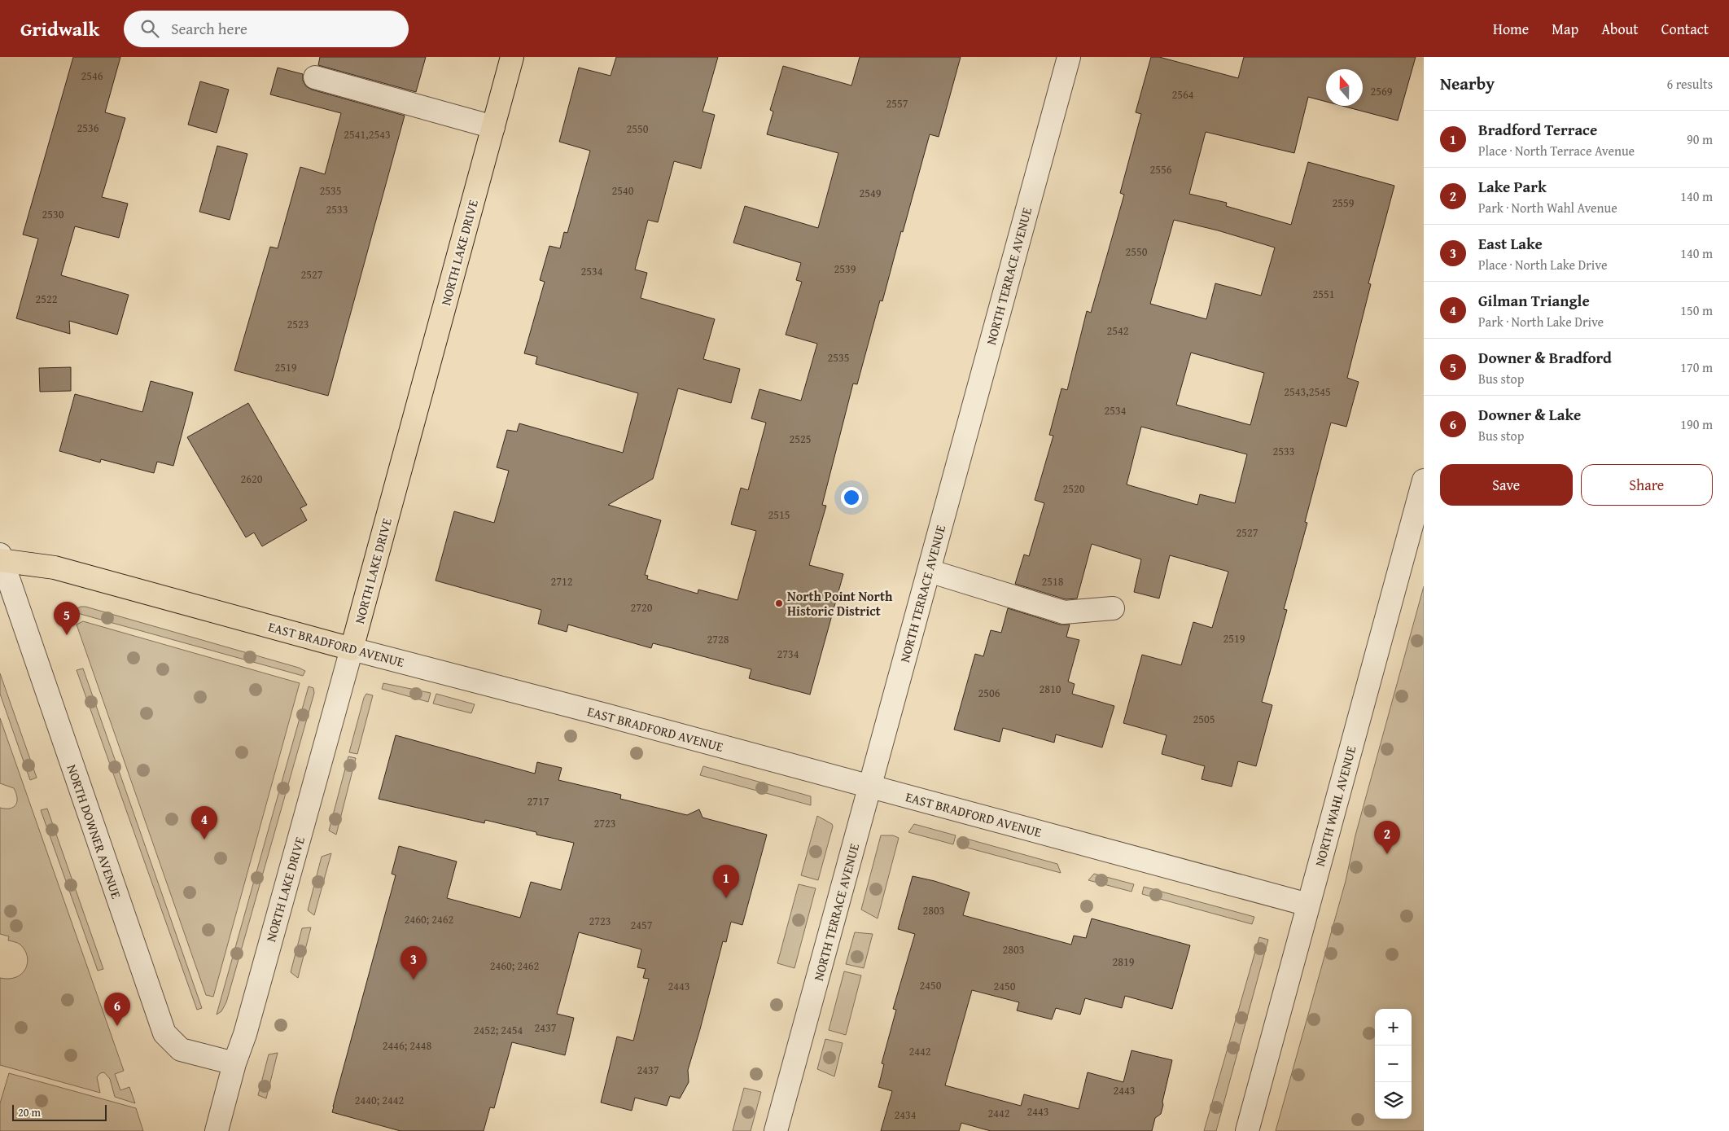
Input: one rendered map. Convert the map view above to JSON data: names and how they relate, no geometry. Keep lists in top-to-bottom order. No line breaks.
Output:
{"streets":{"main road":["NORTH LAKE DRIVE","EAST BRADFORD AVENUE"],"street":["NORTH TERRACE AVENUE","NORTH WAHL AVENUE","NORTH DOWNER AVENUE"]},"crossings":[["NORTH LAKE DRIVE","EAST BRADFORD AVENUE"],["NORTH LAKE DRIVE","NORTH DOWNER AVENUE"],["NORTH TERRACE AVENUE","EAST BRADFORD AVENUE"],["EAST BRADFORD AVENUE","NORTH WAHL AVENUE"],["EAST BRADFORD AVENUE","NORTH DOWNER AVENUE"]],"places":["North Point North Historic District"],"house_numbers":["2546","2569","2564","2557","2536","2550","2541,2543","2556","2535","2540","2549","2559","2533","2530","2550","2539","2534","2527","2551","2522","2523","2542","2535","2519","2543,2545","2534","2525","2533","2620","2520","2515","2527","2712","2518","2720","2519","2728","2734","2810","2506","2505","2717","2723","2803","2460; 2462","2723","2457","2803","2819","2460; 2462","2450","2443","2450","2437","2452; 2454","2446; 2448","2442","2437","2443","2440; 2442","2443","2442","2434"],"scale_bar":"20 m","north":"top","page":{"header":"Gridwalk","search":"Search here","nav":["Home","Map","About","Contact"],"heading":["Nearby","6 results"],"list":[{"mark":"1","name":"Bradford Terrace","note":"Place · North Terrace Avenue","value":"90 m"},{"mark":"2","name":"Lake Park","note":"Park · North Wahl Avenue","value":"140 m"},{"mark":"3","name":"East Lake","note":"Place · North Lake Drive","value":"140 m"},{"mark":"4","name":"Gilman Triangle","note":"Park · North Lake Drive","value":"150 m"},{"mark":"5","name":"Downer & Bradford","note":"Bus stop","value":"170 m"},{"mark":"6","name":"Downer & Lake","note":"Bus stop","value":"190 m"}],"buttons":["Save","Share"],"pins":["5","4","2","1","3","6"],"map_buttons":["+","−"],"scale":"20 m"}}
